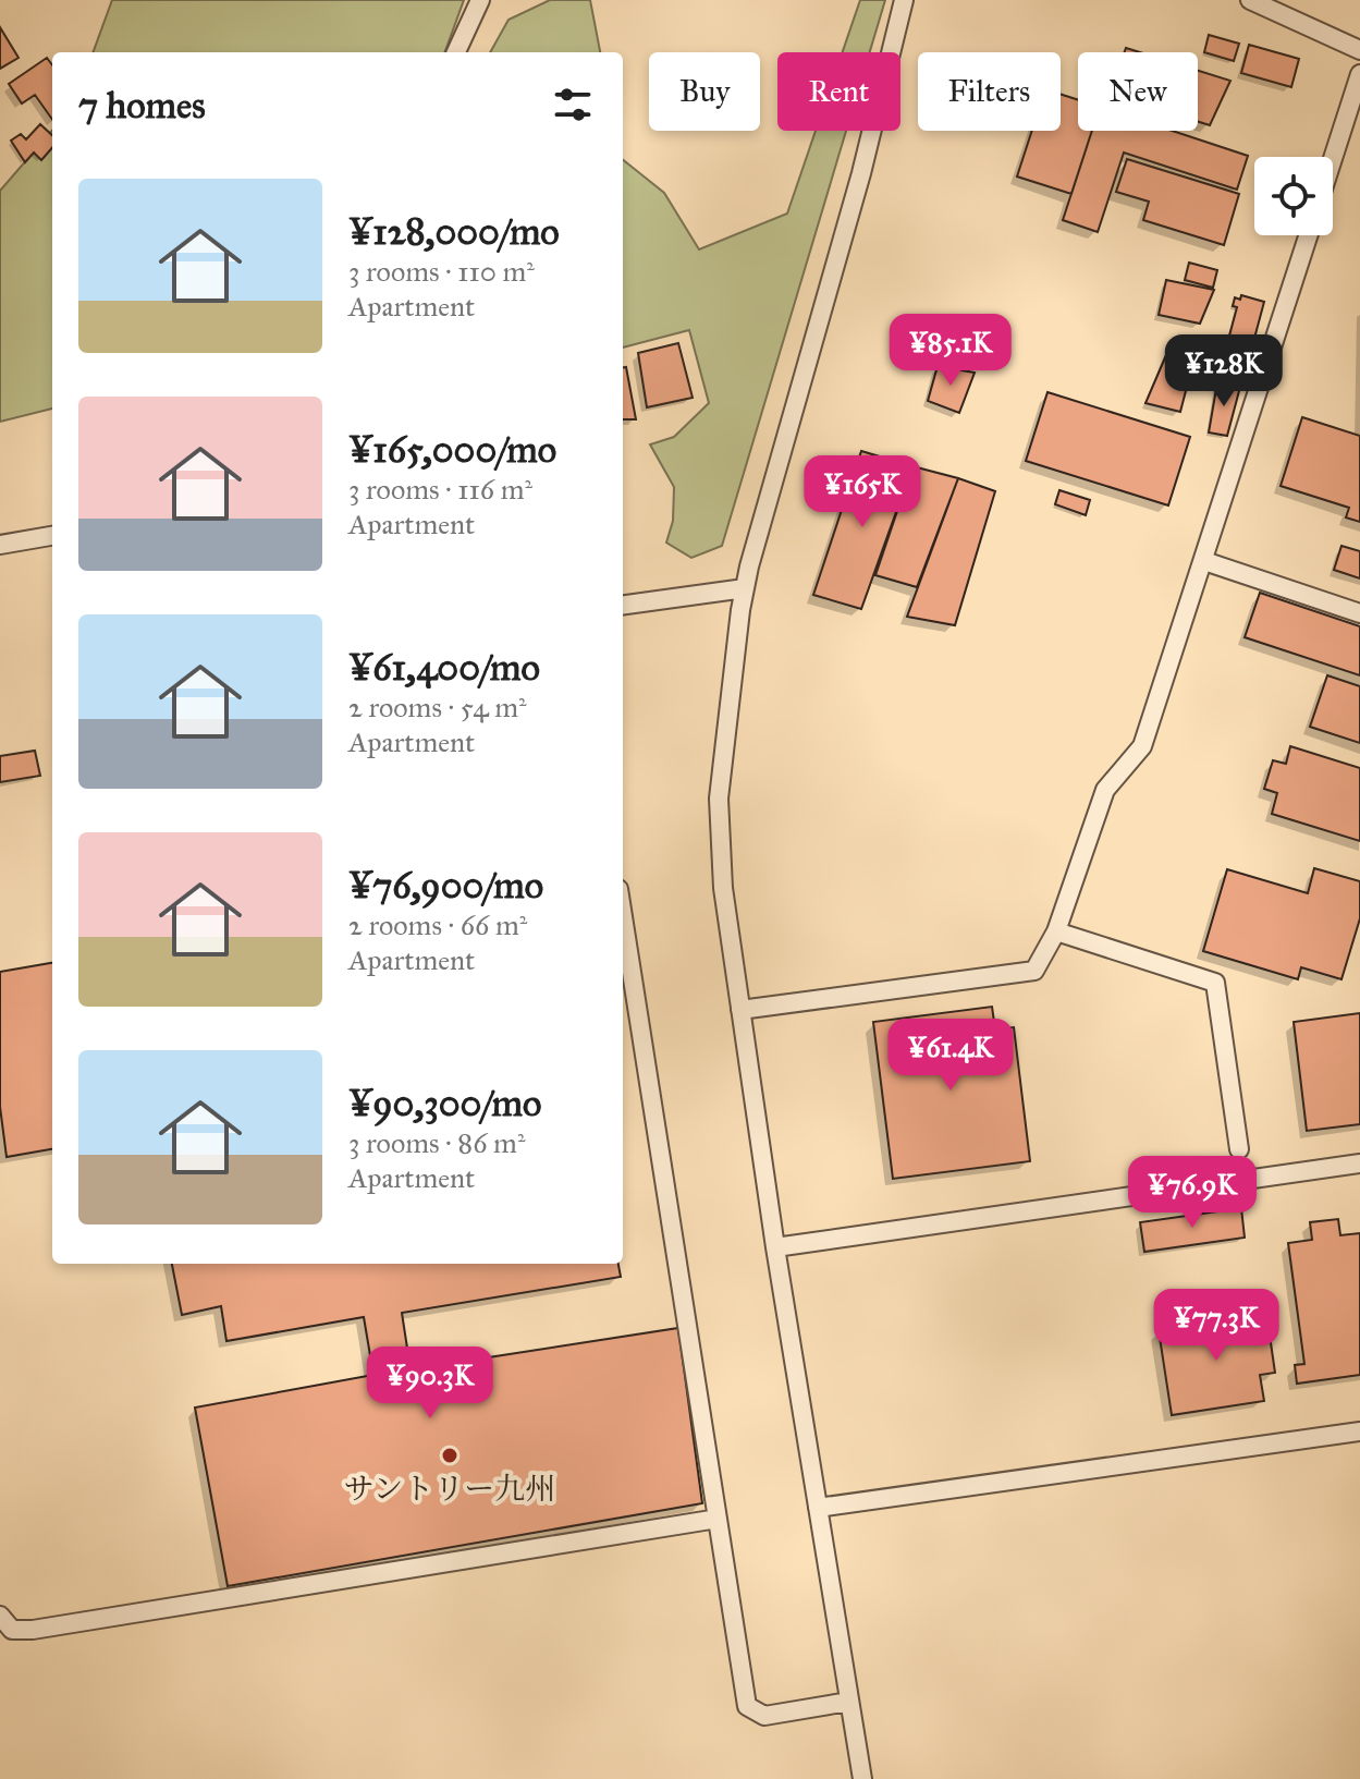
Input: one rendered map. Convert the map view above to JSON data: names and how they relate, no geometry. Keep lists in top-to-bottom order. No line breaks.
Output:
{"places":["サントリー九州"],"page":{"chip":["Buy","Rent","Filters","New"],"heading":"7 homes","list":[{"name":"¥128,000/mo","note":"3 rooms · 110 m² · Apartment"},{"name":"¥165,000/mo","note":"3 rooms · 116 m² · Apartment"},{"name":"¥61,400/mo","note":"2 rooms · 54 m² · Apartment"},{"name":"¥76,900/mo","note":"2 rooms · 66 m² · Apartment"},{"name":"¥90,300/mo","note":"3 rooms · 86 m² · Apartment"}],"price":["¥85.1K","¥128K","¥165K","¥61.4K","¥76.9K","¥77.3K","¥90.3K"]}}
